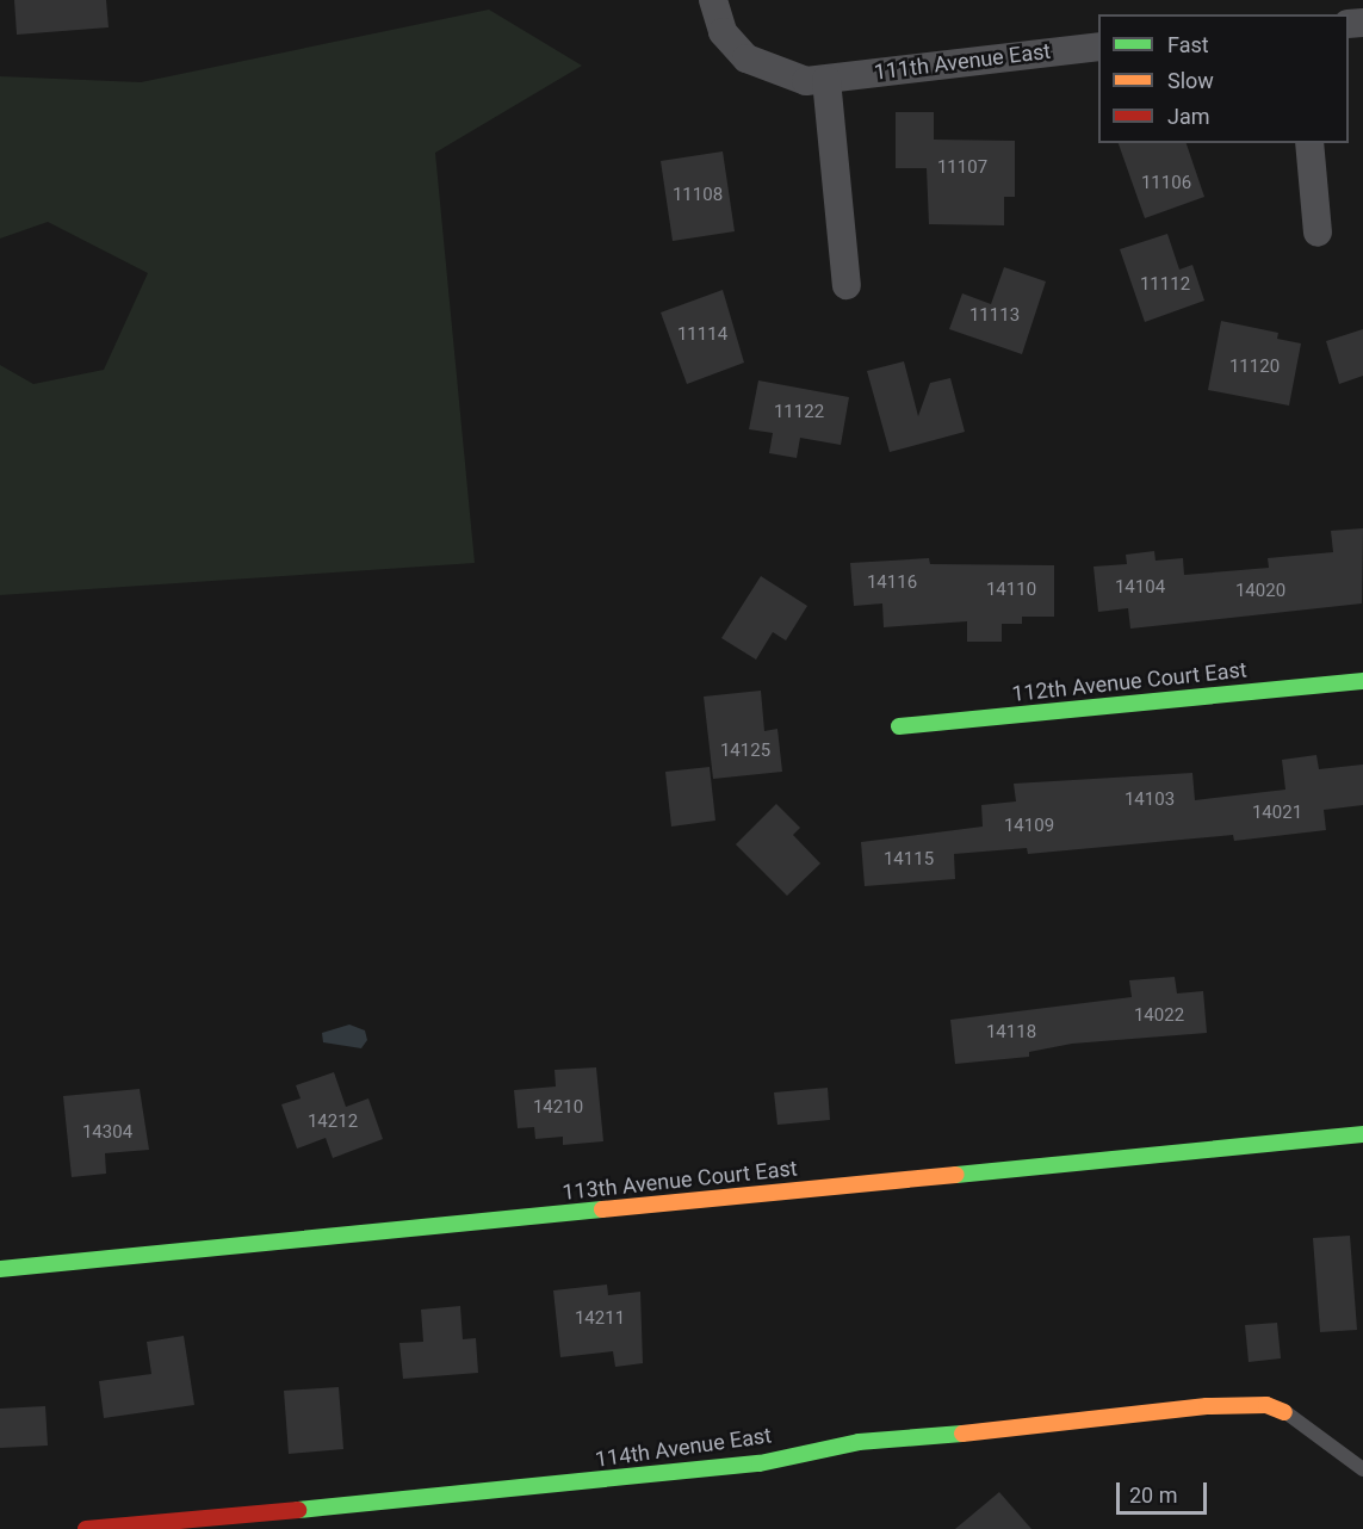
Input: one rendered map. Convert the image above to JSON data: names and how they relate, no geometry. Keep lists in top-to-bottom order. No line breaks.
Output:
{"streets":{"street":["111th Avenue East","112th Avenue Court East","113th Avenue Court East","114th Avenue East"]},"house_numbers":["11107","11106","11108","11112","11113","11114","11120","11122","14116","14104","14110","14020","14125","14103","14021","14109","14115","14022","14118","14210","14212","14304","14211"],"legend":["Fast","Slow","Jam"],"scale_bar":"20 m"}
